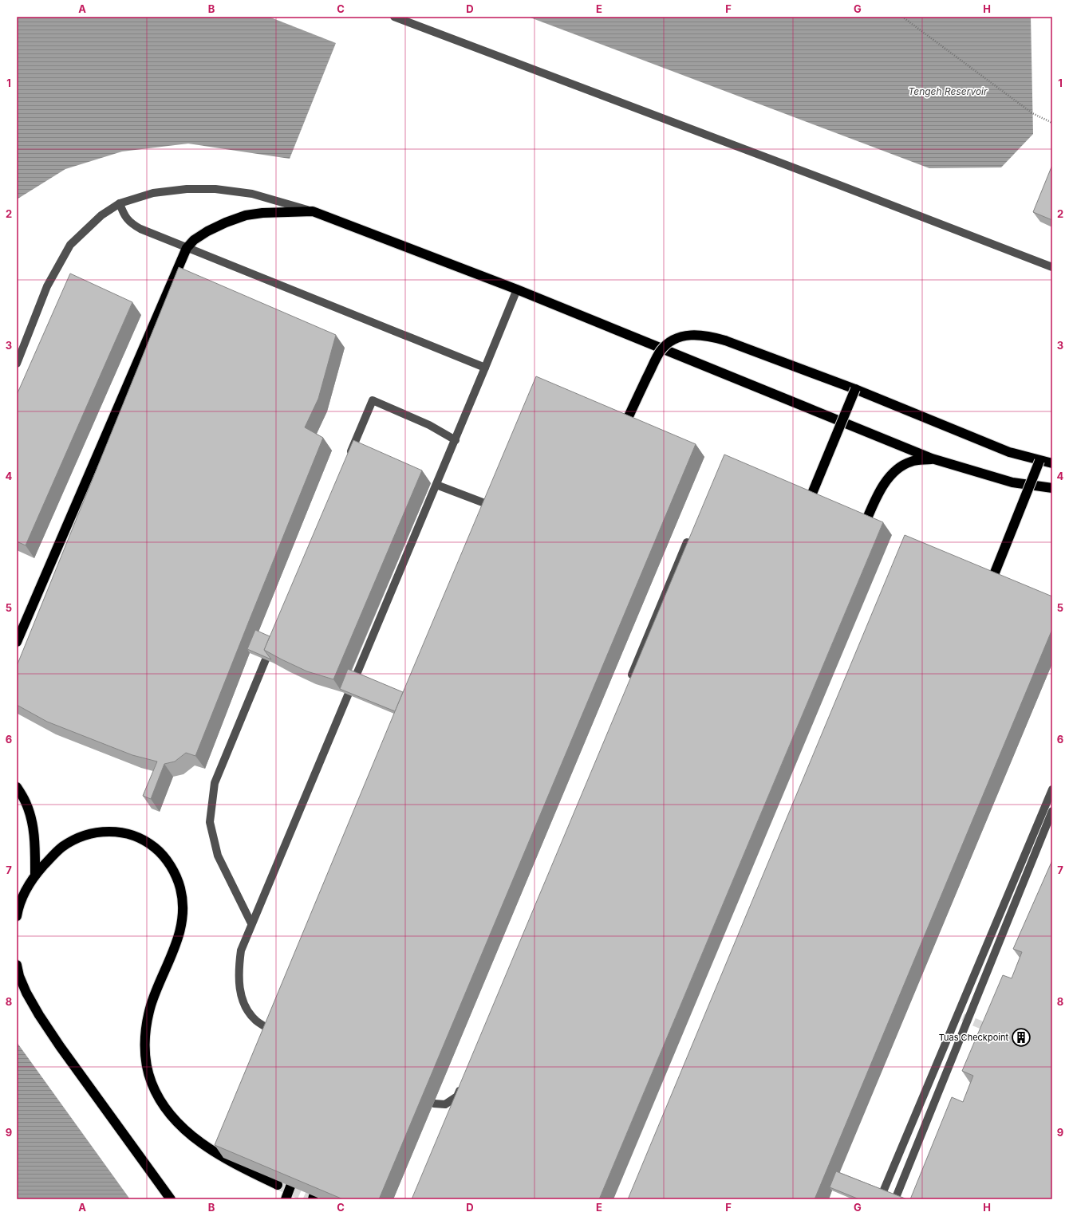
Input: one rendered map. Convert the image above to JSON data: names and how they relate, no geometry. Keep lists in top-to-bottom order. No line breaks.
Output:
{"water":["Tengeh Reservoir"],"places":{"building":["Tuas Checkpoint"]},"grid":{"columns":["A","B","C","D","E","F","G","H"],"rows":["1","2","3","4","5","6","7","8","9"]}}
